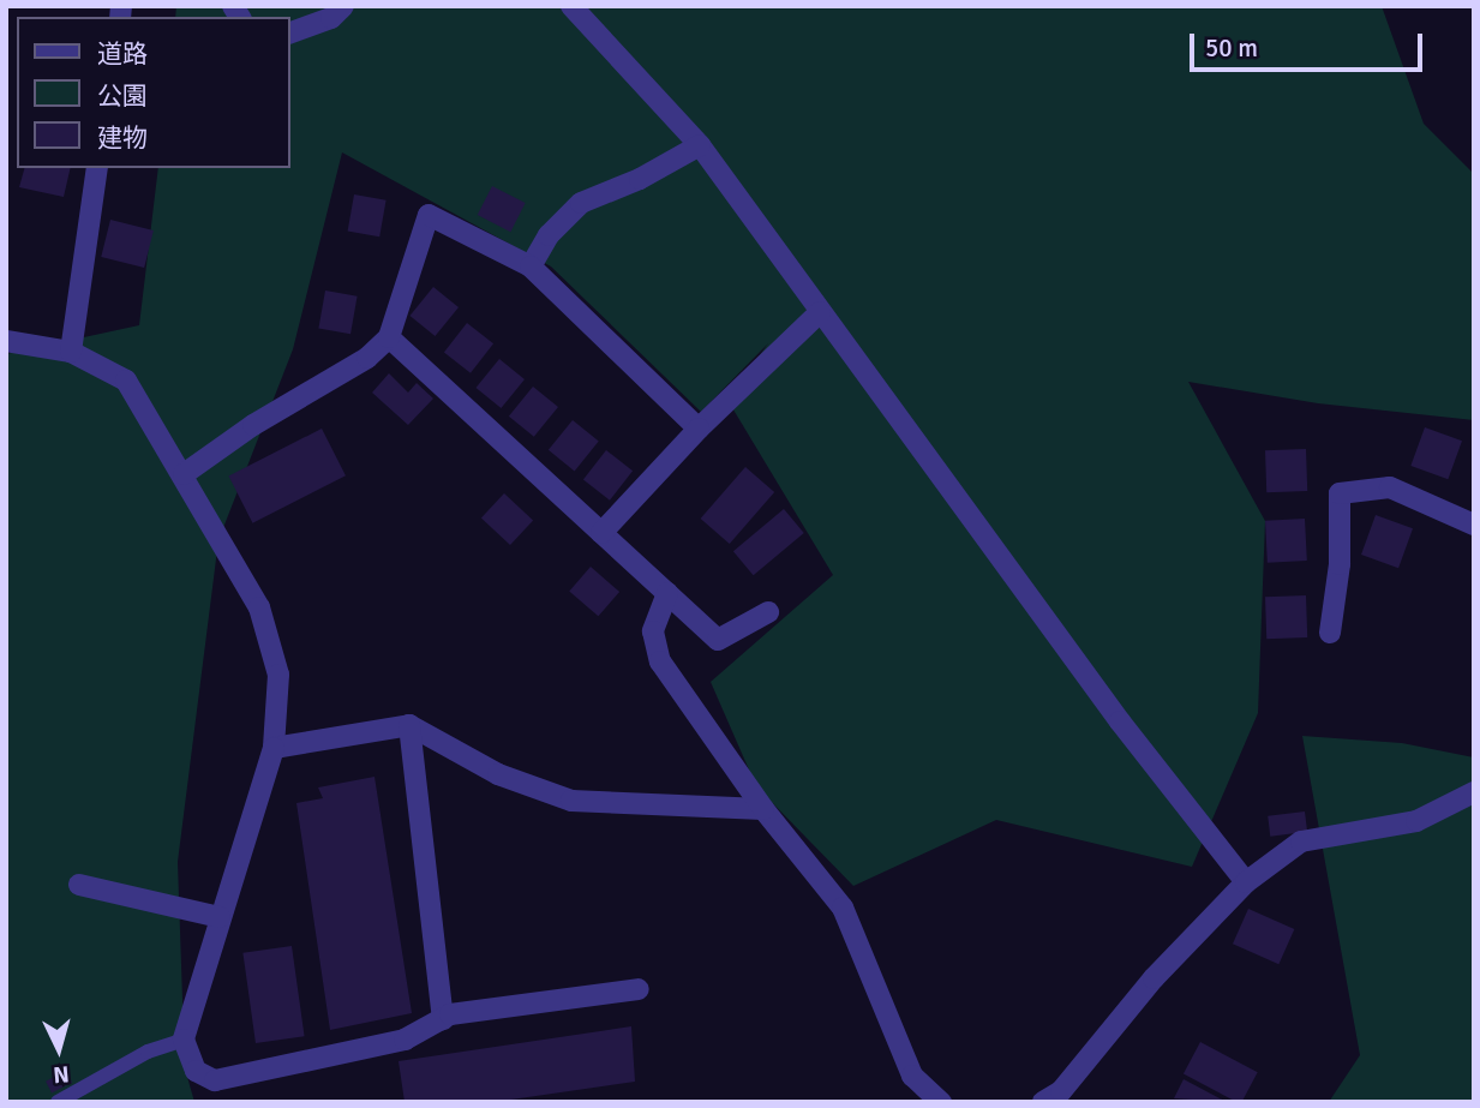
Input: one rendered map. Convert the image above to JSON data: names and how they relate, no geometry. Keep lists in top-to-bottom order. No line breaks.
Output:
{"legend":["道路","公園","建物"],"scale_bar":"50 m","north":"bottom"}
